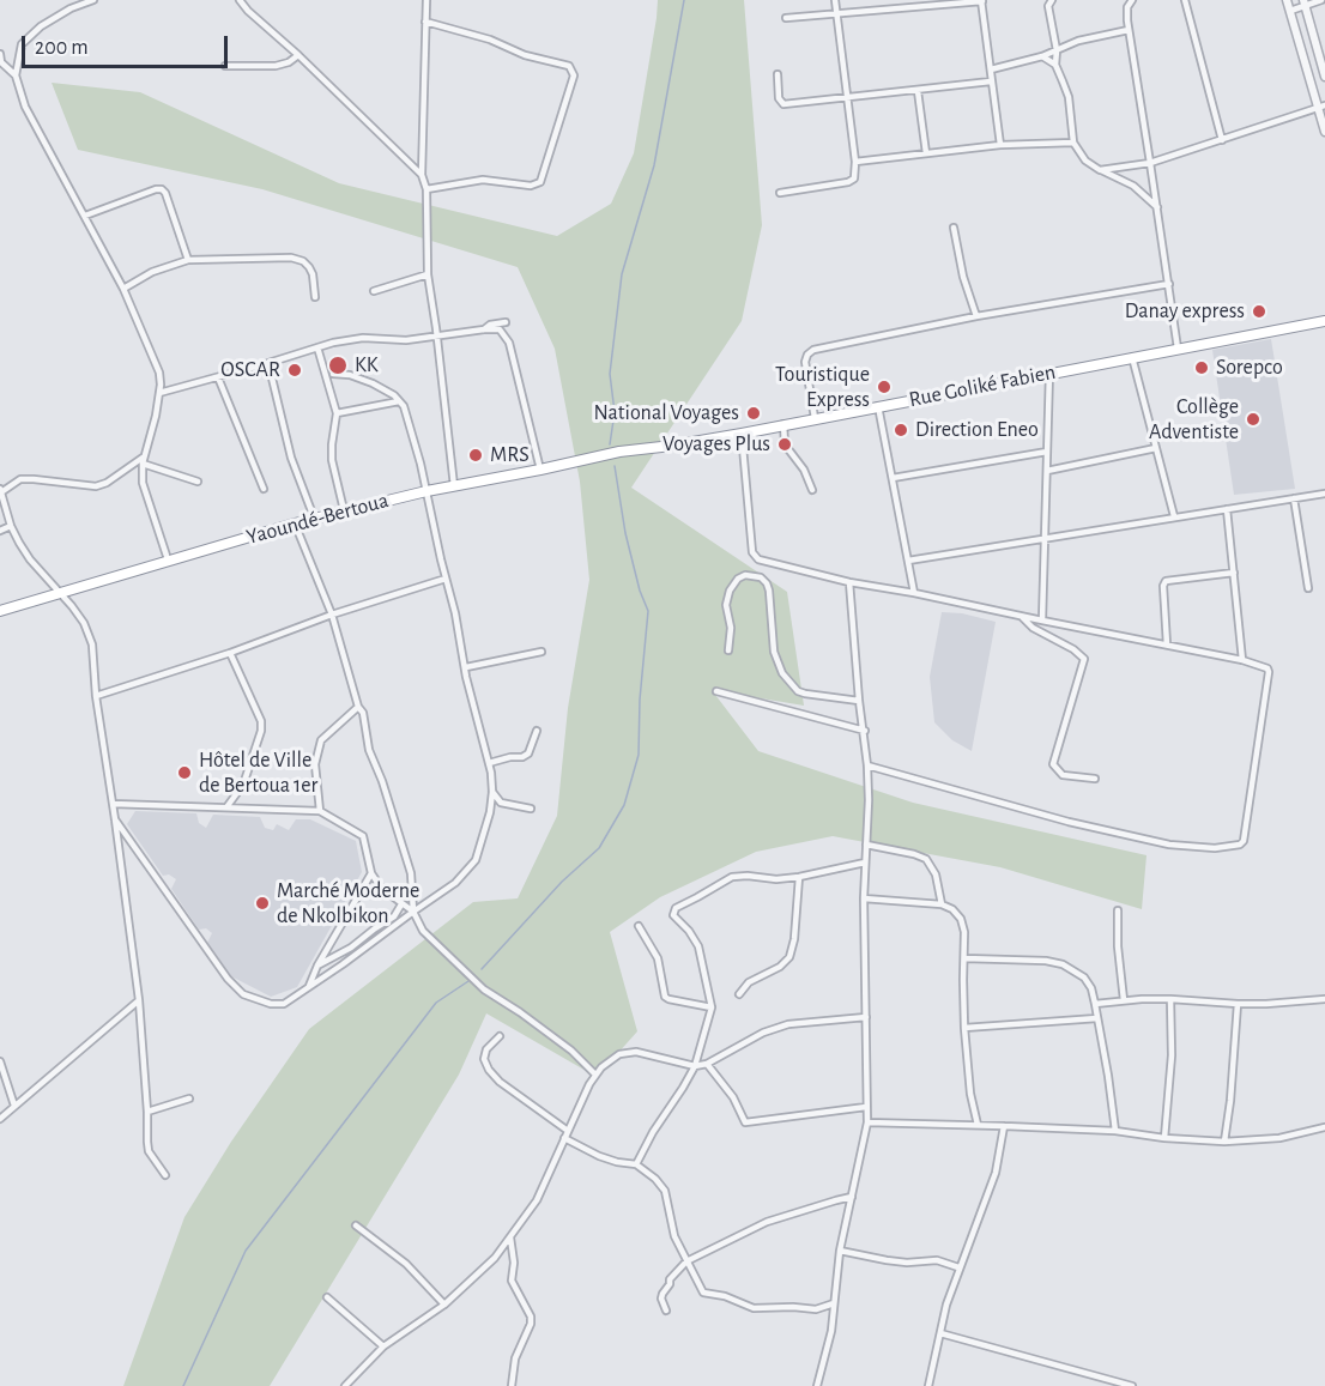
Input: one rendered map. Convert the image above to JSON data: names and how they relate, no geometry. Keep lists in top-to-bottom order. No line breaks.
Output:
{"streets":{"highway":["Rue Goliké Fabien","Yaoundé-Bertoua"]},"crossings":[["Rue Goliké Fabien","Yaoundé-Bertoua"]],"places":["Danay express","KK","Sorepco","OSCAR","Touristique Express","National Voyages","Collège Adventiste","Direction Eneo","Voyages Plus","MRS","Hôtel de Ville de Bertoua 1er","Marché Moderne de Nkolbikon"],"scale_bar":"200 m"}
